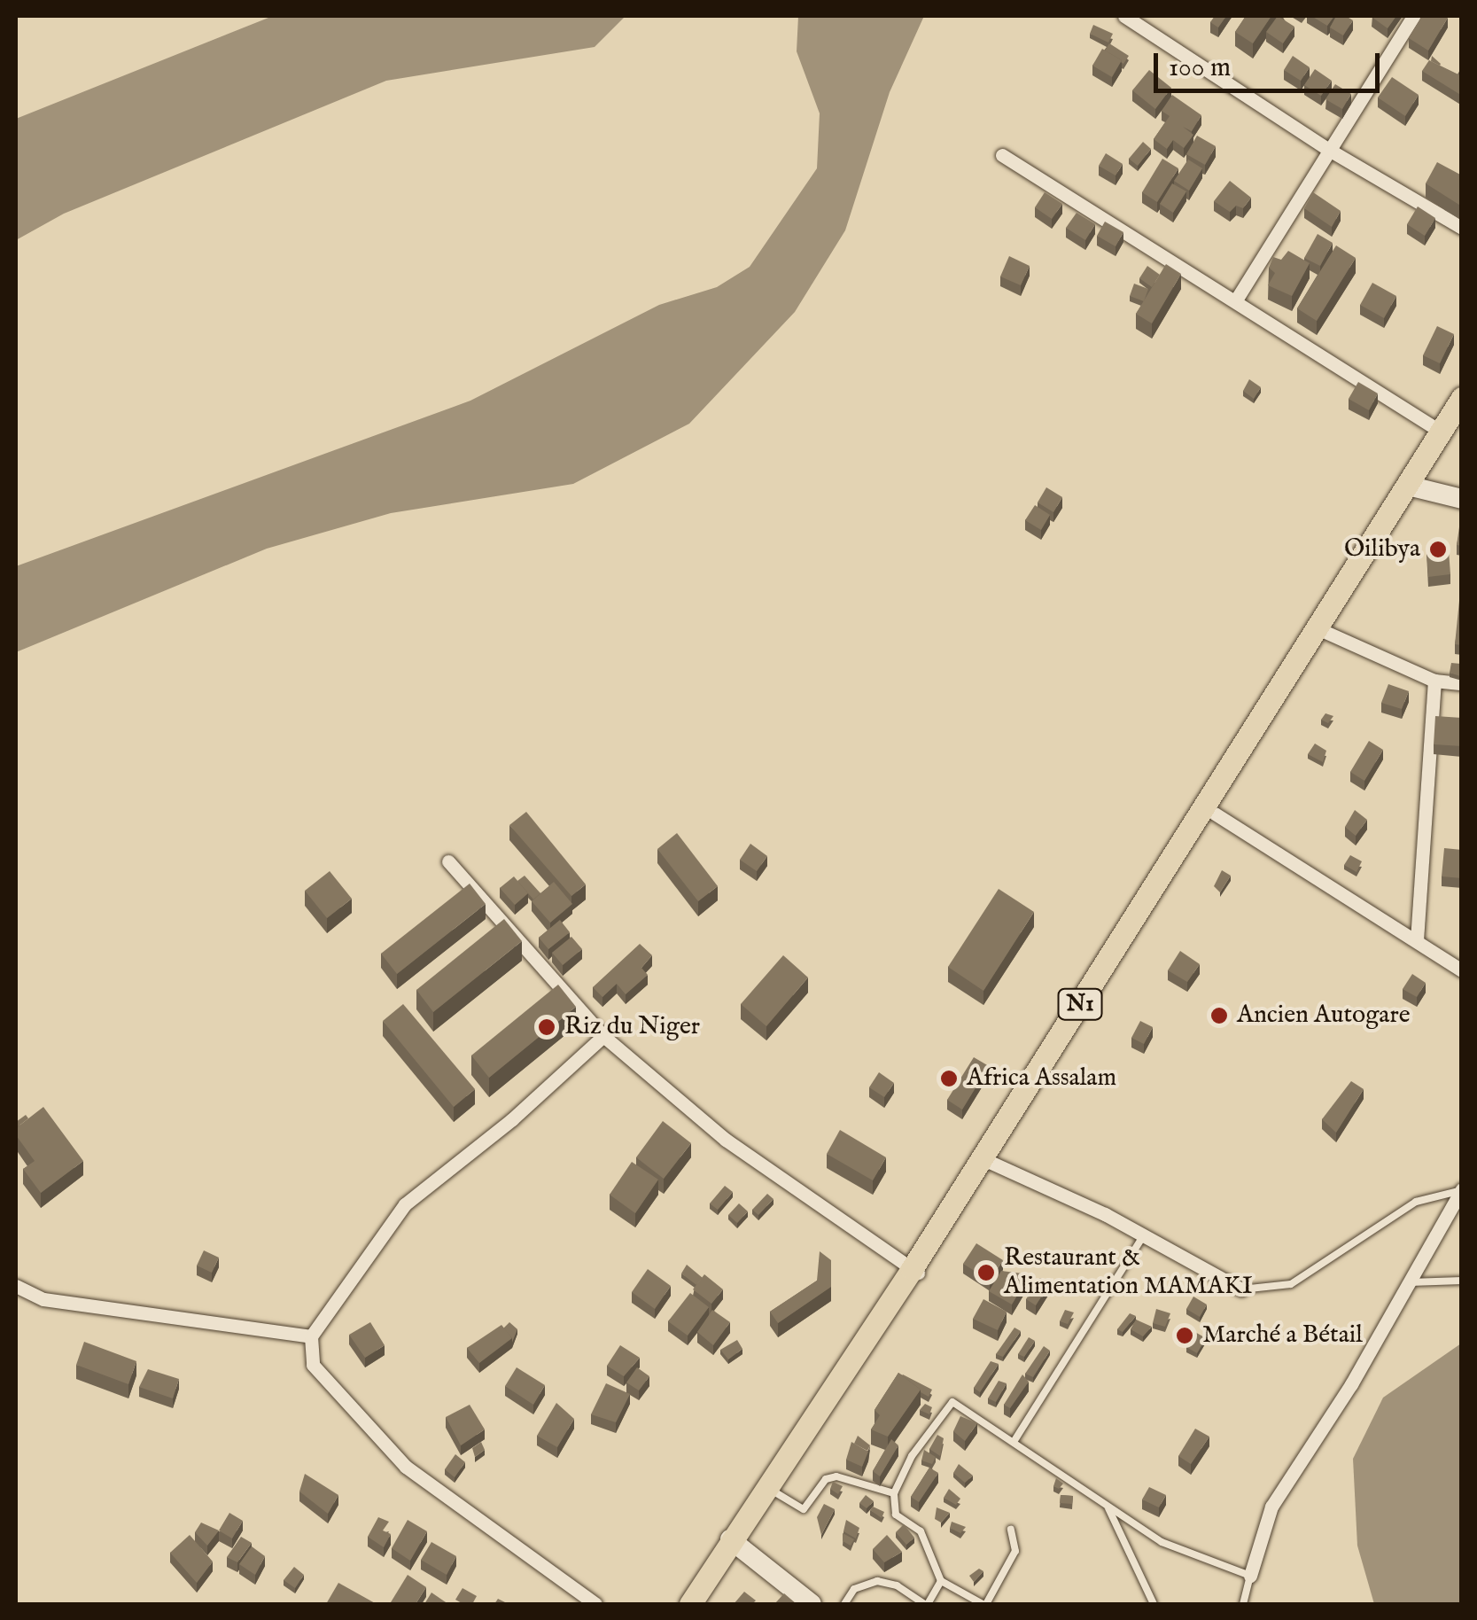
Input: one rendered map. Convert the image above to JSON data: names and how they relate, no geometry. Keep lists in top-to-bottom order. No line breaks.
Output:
{"streets":{"main road":["N1"]},"places":["Oilibya","Ancien Autogare","Riz du Niger","Africa Assalam","Restaurant & Alimentation MAMAKI","Marché a Bétail"],"scale_bar":"100 m"}
